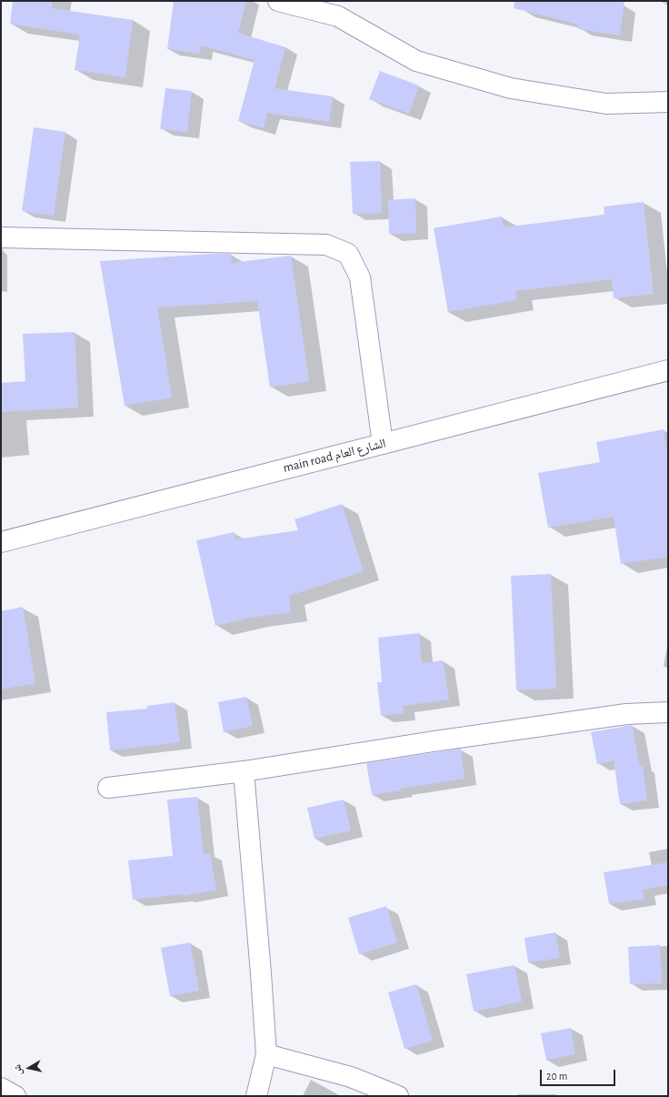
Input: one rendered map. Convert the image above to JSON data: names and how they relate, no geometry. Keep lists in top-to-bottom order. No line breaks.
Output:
{"streets":{"main road":["main road الشارع العام"]},"scale_bar":"20 m","north":"left"}
